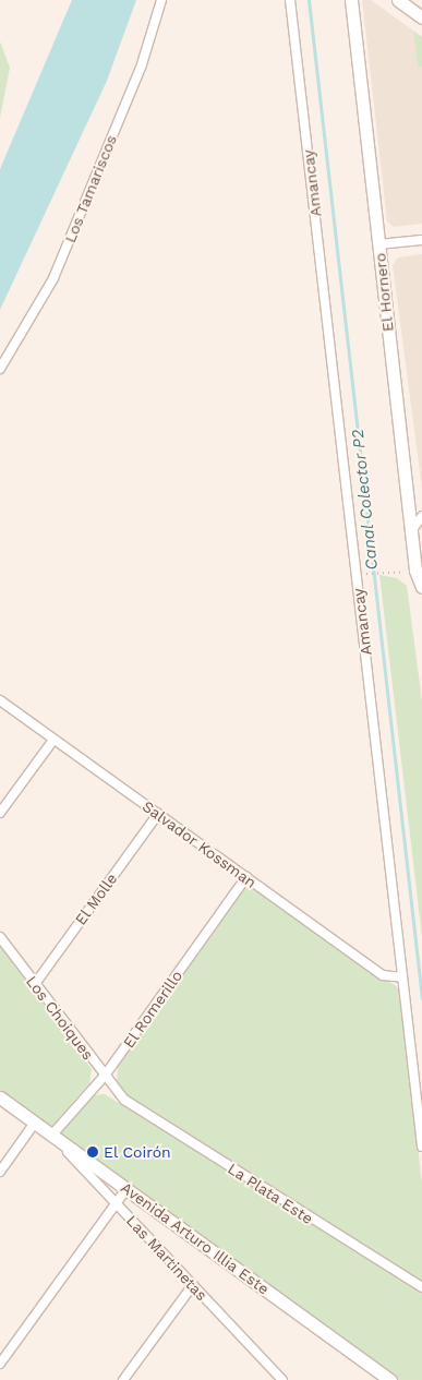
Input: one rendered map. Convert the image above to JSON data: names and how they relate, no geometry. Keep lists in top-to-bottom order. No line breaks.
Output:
{"streets":{"street":["Amancay","Los Tamariscos","El Hornero","Salvador Kossman","El Molle","El Romerillo","Los Choiques","La Plata Este","Avenida Arturo Illia Este","Las Martinetas"]},"crossings":[["Amancay","Salvador Kossman"],["Salvador Kossman","El Molle"],["Salvador Kossman","El Romerillo"],["El Molle","Los Choiques"],["El Romerillo","Los Choiques"],["El Romerillo","Avenida Arturo Illia Este"],["El Romerillo","Las Martinetas"],["Los Choiques","La Plata Este"],["Avenida Arturo Illia Este","Las Martinetas"]],"water":["Canal Colector P2"],"places":["El Coirón"]}
